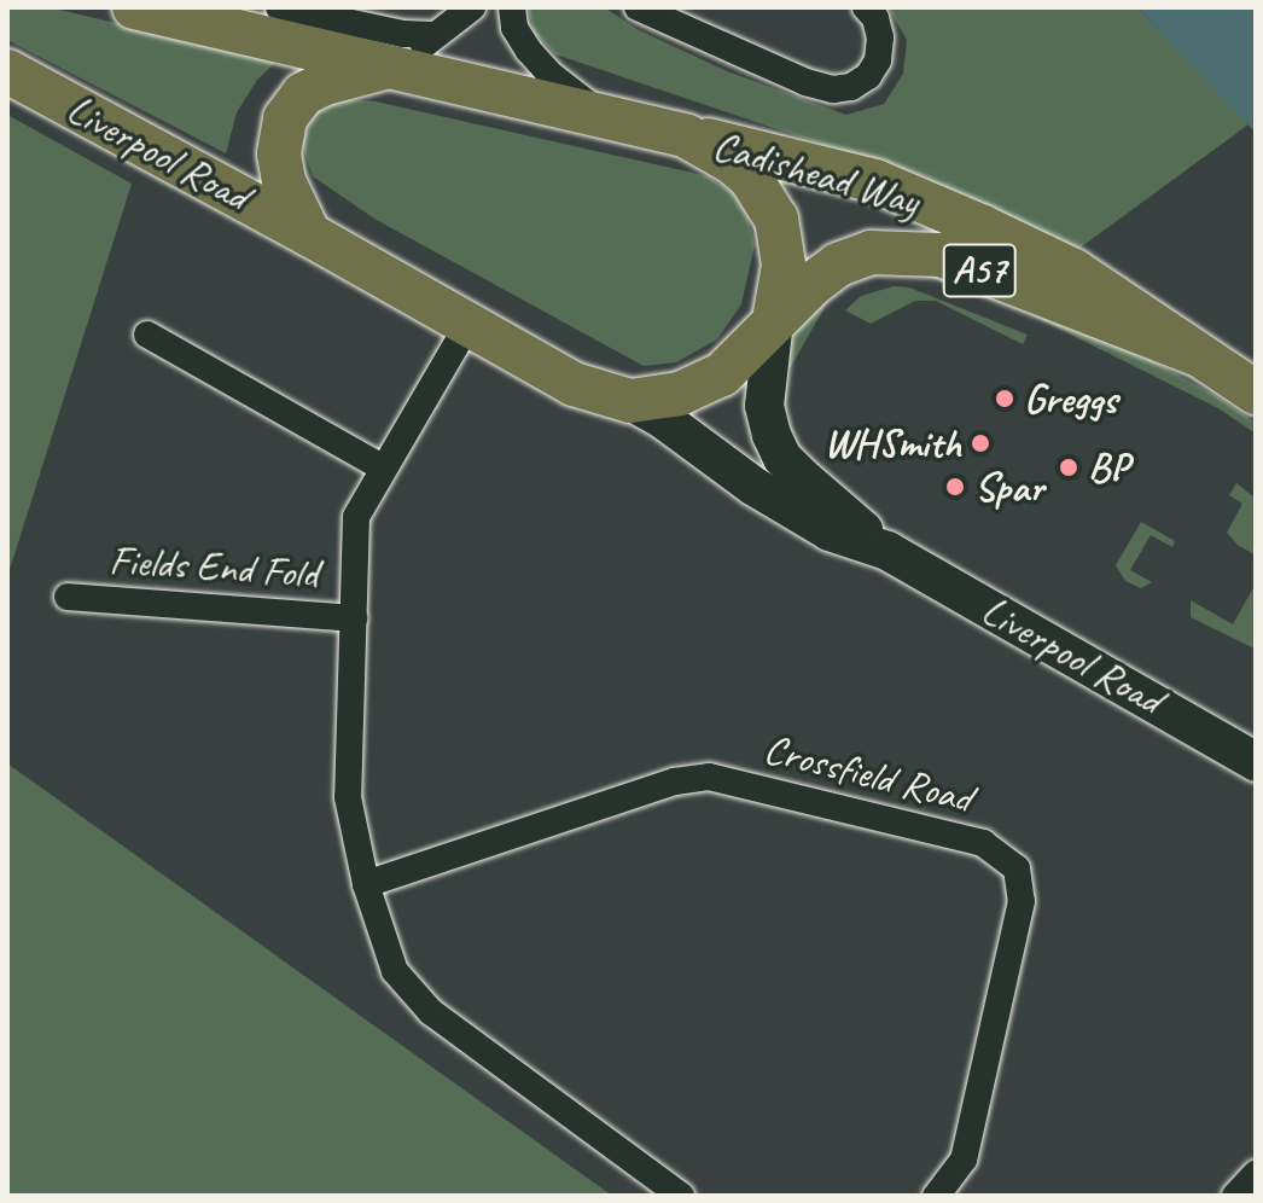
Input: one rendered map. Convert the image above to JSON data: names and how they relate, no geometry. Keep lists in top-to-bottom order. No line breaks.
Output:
{"streets":{"highway":["Liverpool Road","Cadishead Way","A57"],"street":["Fields End Fold","Crossfield Road"]},"crossings":[["Liverpool Road","Cadishead Way"],["Liverpool Road","A57"],["Cadishead Way","A57"]],"places":["Greggs","WHSmith","BP","Spar"]}
